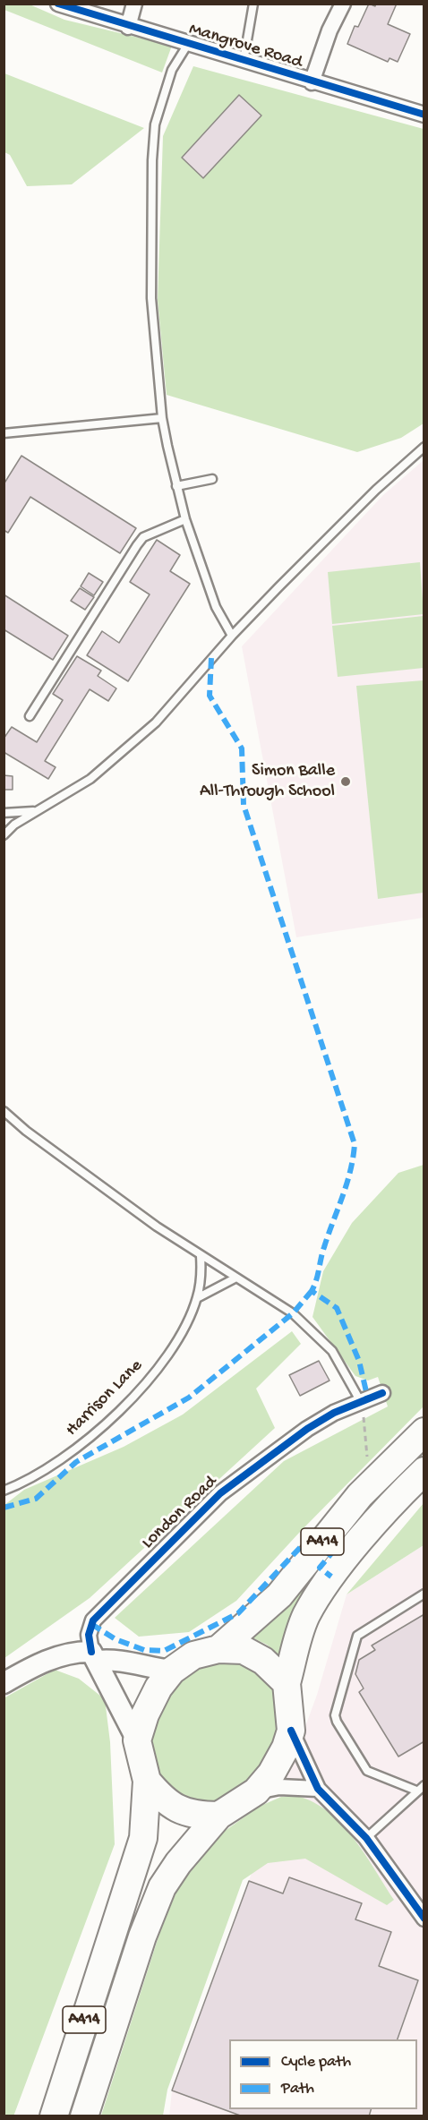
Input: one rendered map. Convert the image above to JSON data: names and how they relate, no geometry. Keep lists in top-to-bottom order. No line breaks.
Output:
{"streets":{"highway":["A414"],"street":["Mangrove Road","London Road"],"lane":["Harrison Lane"]},"places":["Simon Balle All-Through School"],"legend":["Cycle path","Path"]}
